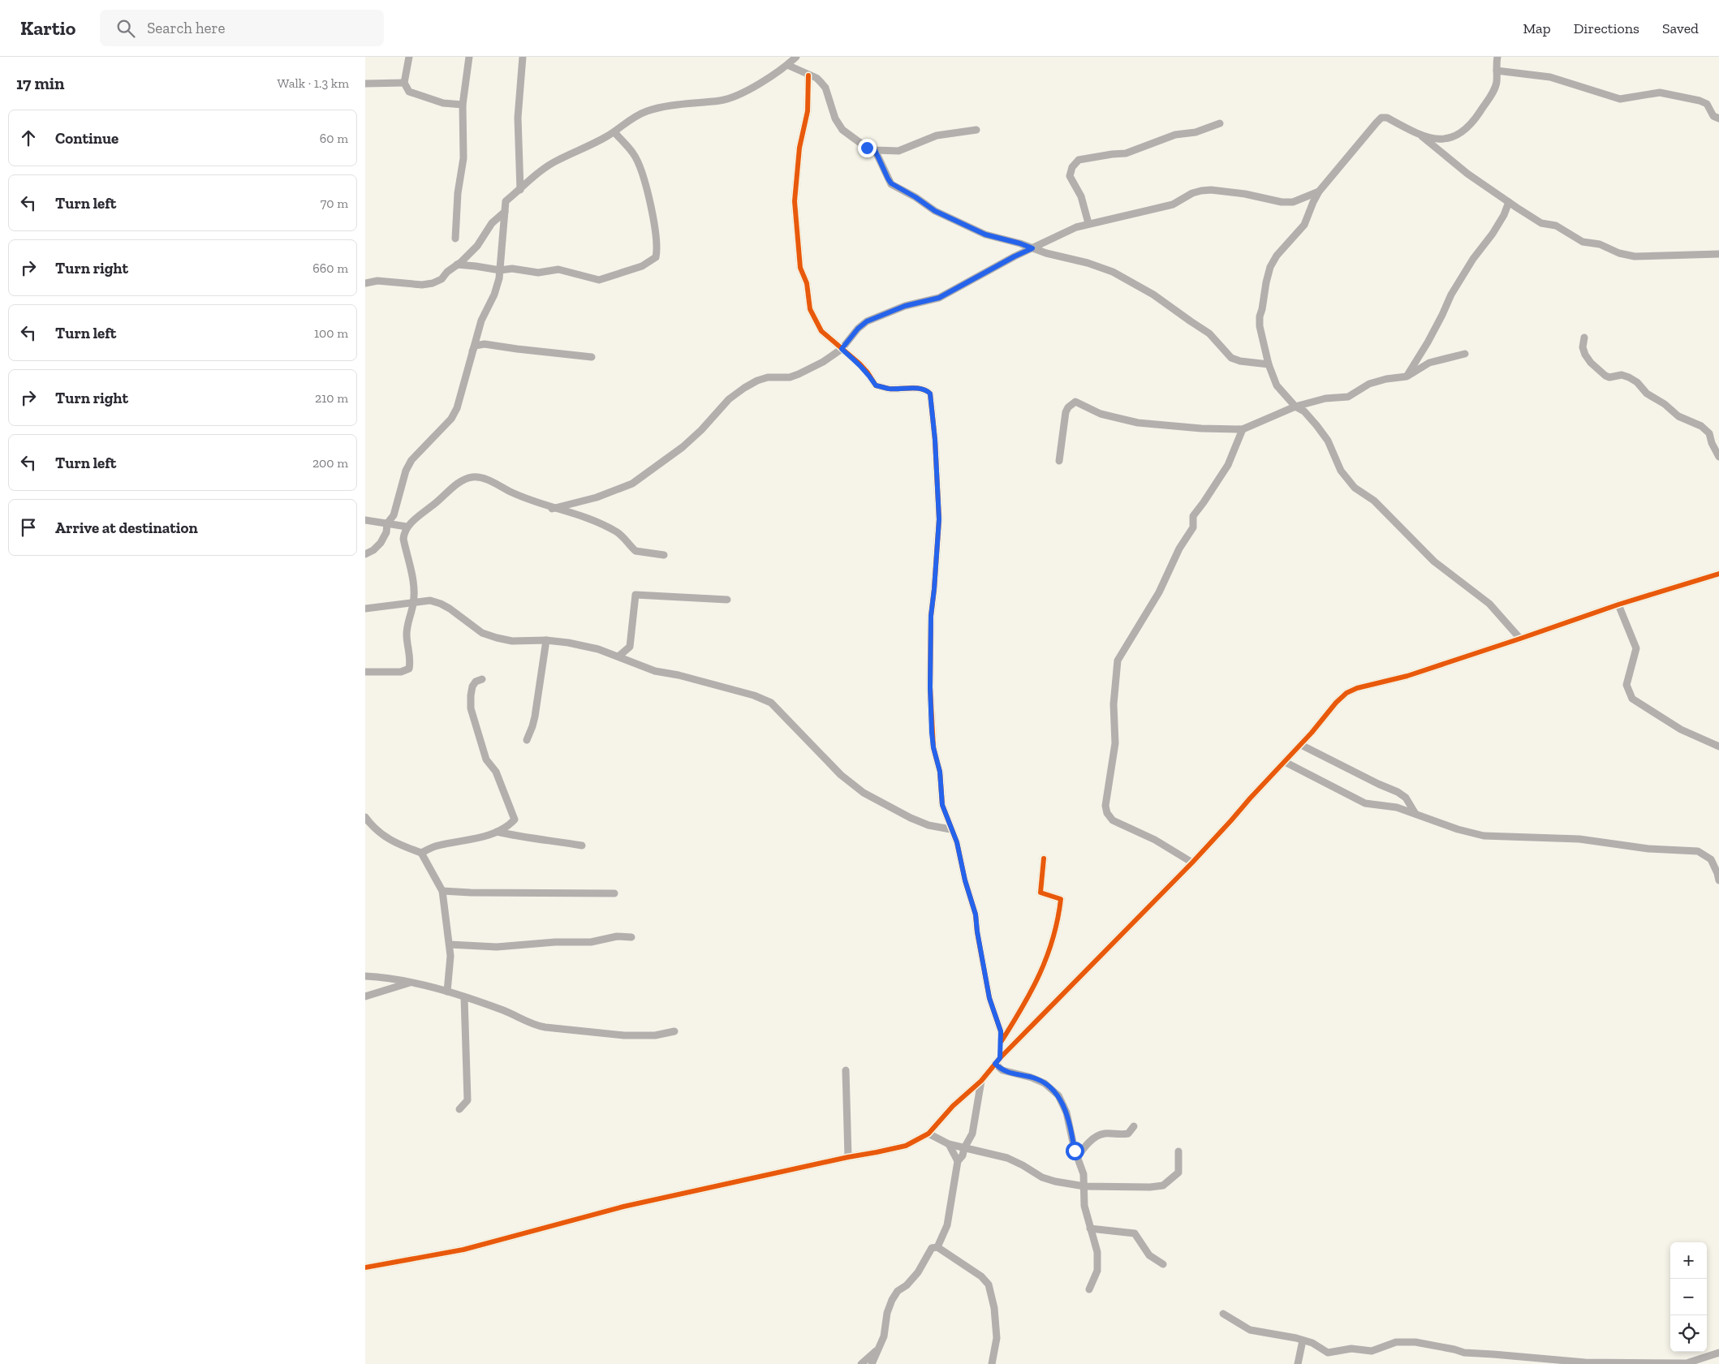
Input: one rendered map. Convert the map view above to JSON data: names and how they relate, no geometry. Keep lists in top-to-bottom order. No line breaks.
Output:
{"page":{"header":"Kartio","search":"Search here","nav":["Map","Directions","Saved"],"heading":["17 min","Walk · 1.3 km"],"list":[["Continue","60 m"],["Turn left","70 m"],["Turn right","660 m"],["Turn left","100 m"],["Turn right","210 m"],["Turn left","200 m"],"Arrive at destination"],"map_buttons":["+","−"]}}
